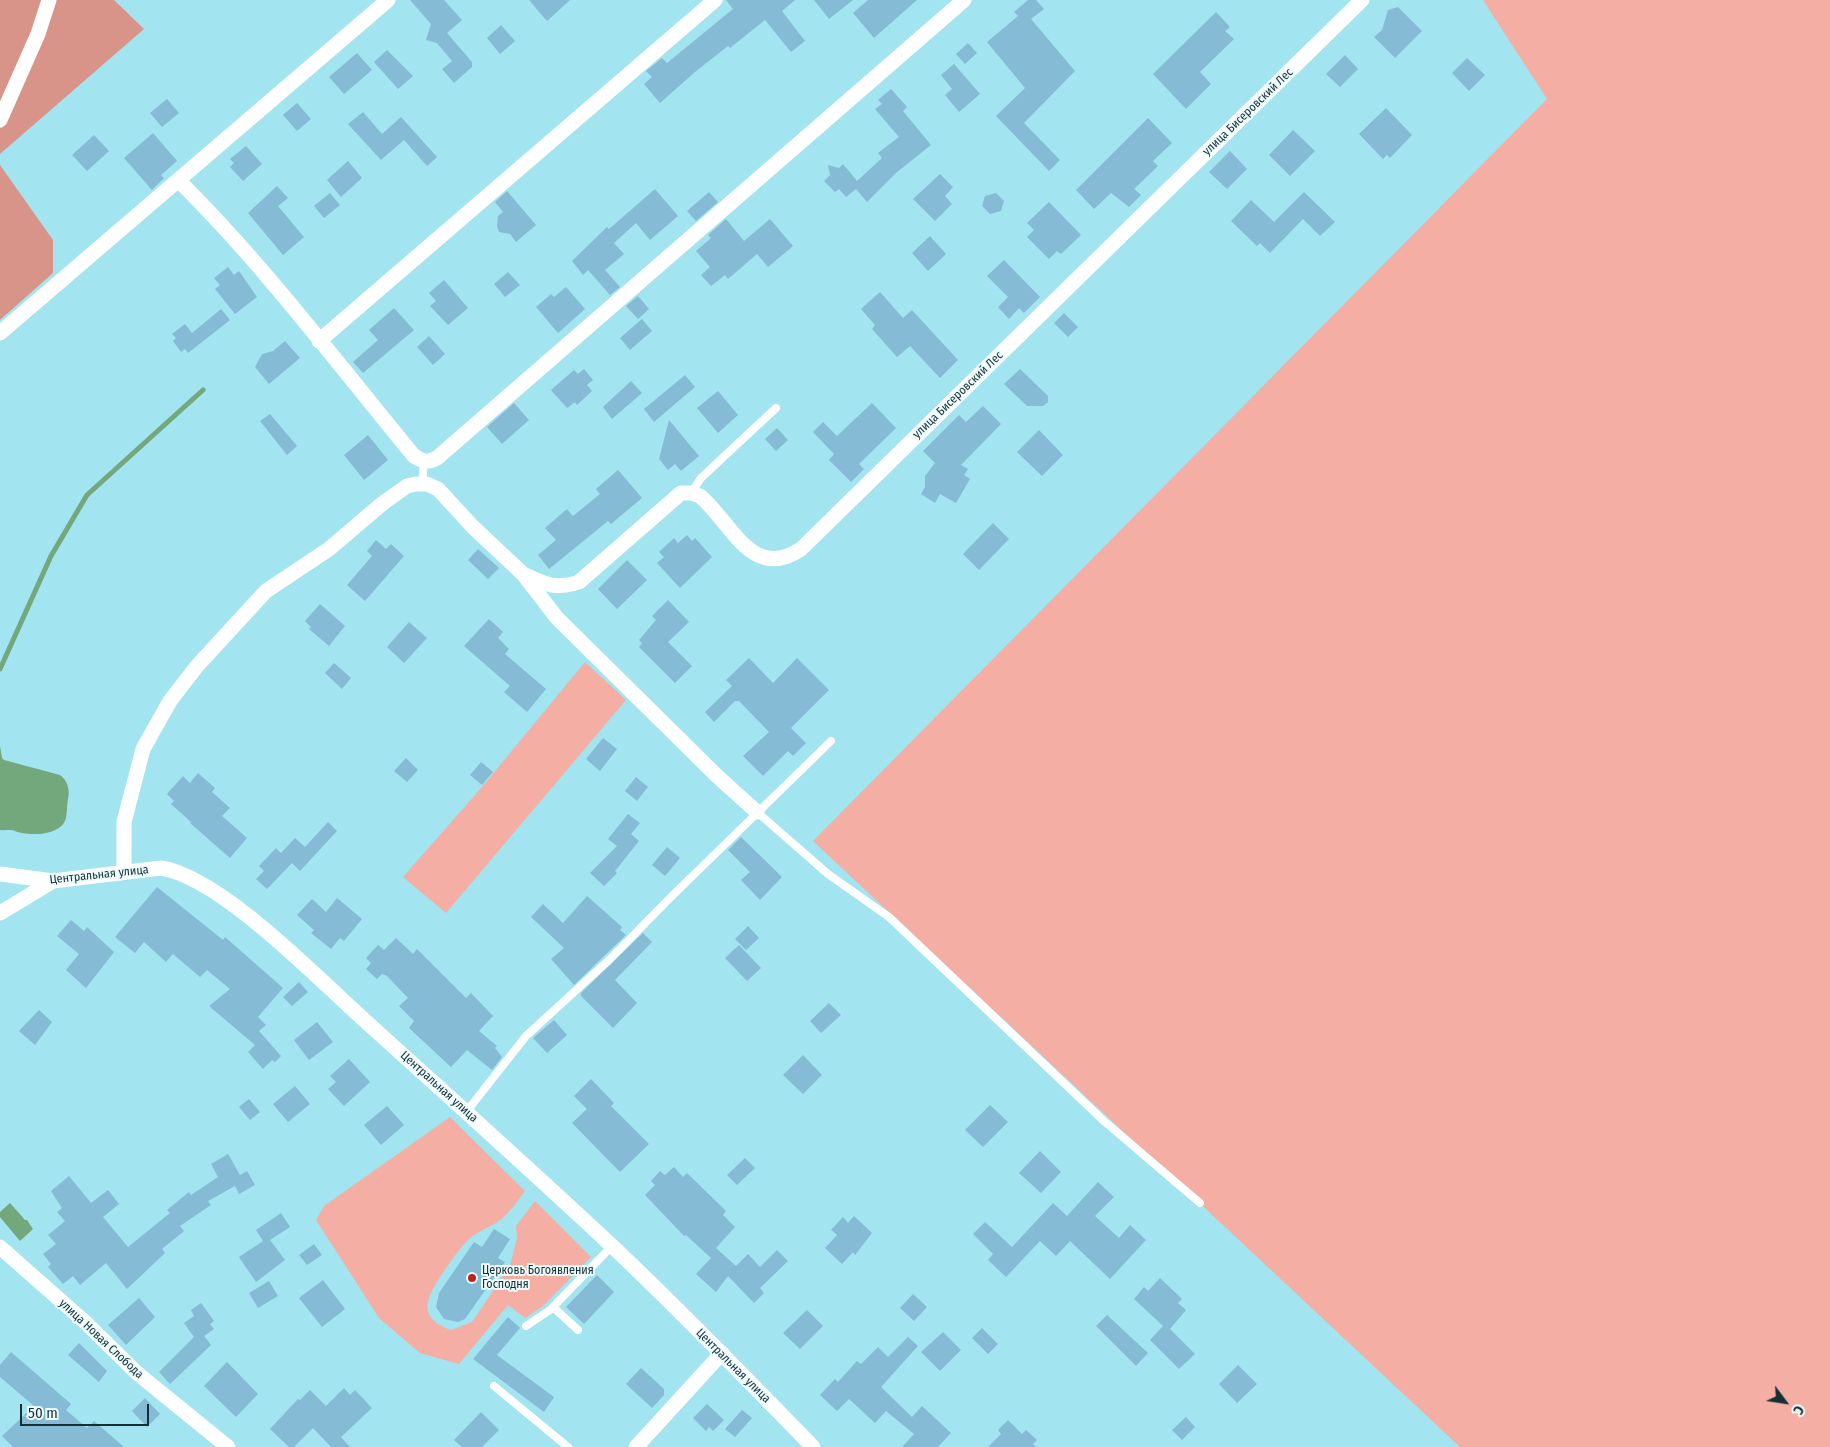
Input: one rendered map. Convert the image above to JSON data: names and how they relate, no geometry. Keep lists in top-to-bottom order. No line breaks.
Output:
{"streets":{"street":["улица Бисеровский Лес","Центральная улица","улица Новая Слобода"]},"places":["Церковь Богоявления Господня"],"scale_bar":"50 m","north":"bottom right"}
